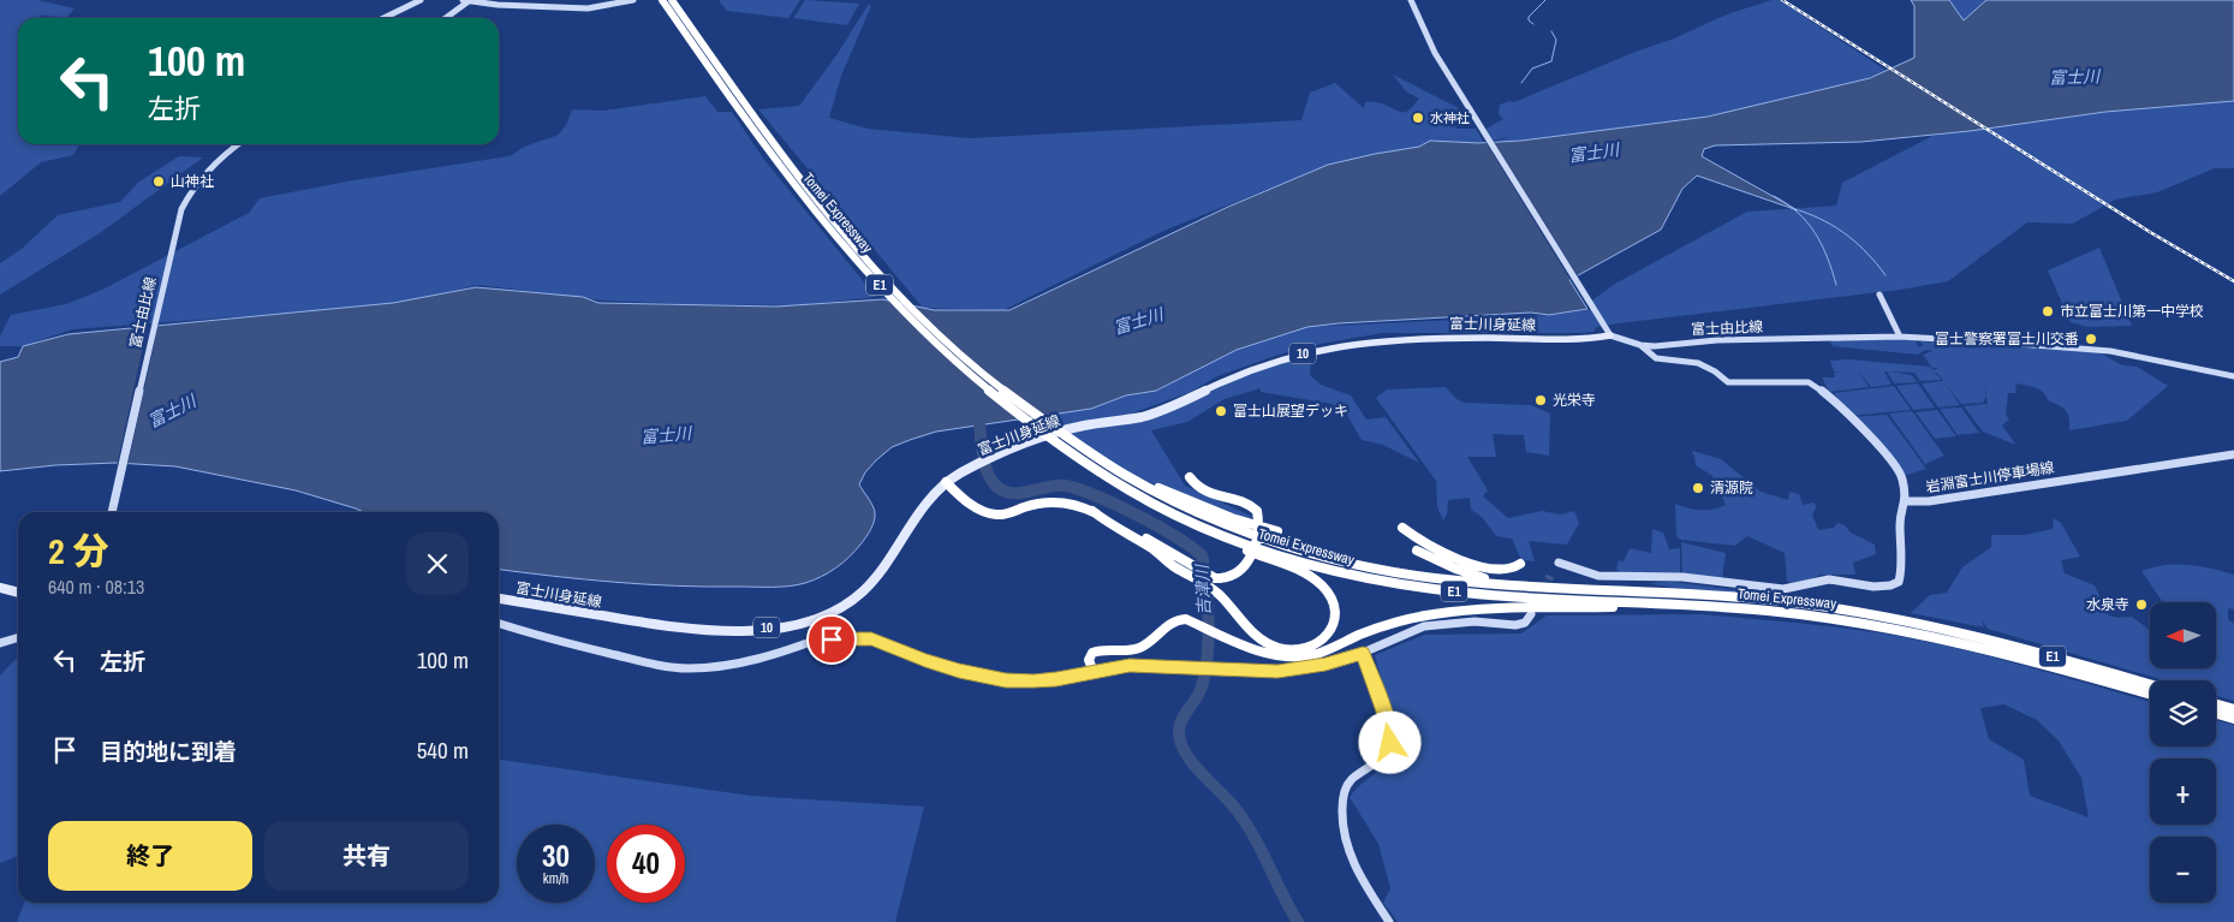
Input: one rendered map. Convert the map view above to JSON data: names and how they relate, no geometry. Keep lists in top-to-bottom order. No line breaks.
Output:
{"streets":{"highway":["Tomei Expressway","E1"],"main road":["富士由比線","富士川身延線","10","岩淵富士川停車場線"]},"crossings":[["富士由比線","富士川身延線"],["富士由比線","岩淵富士川停車場線"]],"water":["富士川","吉津川"],"places":["水神社","山神社","市立富士川第一中学校","富士警察署富士川交番","光栄寺","富士山展望デッキ","清源院","水泉寺"],"north":"left","page":{"turn":["100 m","左折"],"heading":["2 分","640 m · 08:13"],"map_buttons":["+","−"],"list":[{"name":"左折","value":"100 m"},{"name":"目的地に到着","value":"540 m"}],"buttons":["終了","共有"],"speed":"30 km/h","limit":"40"}}
